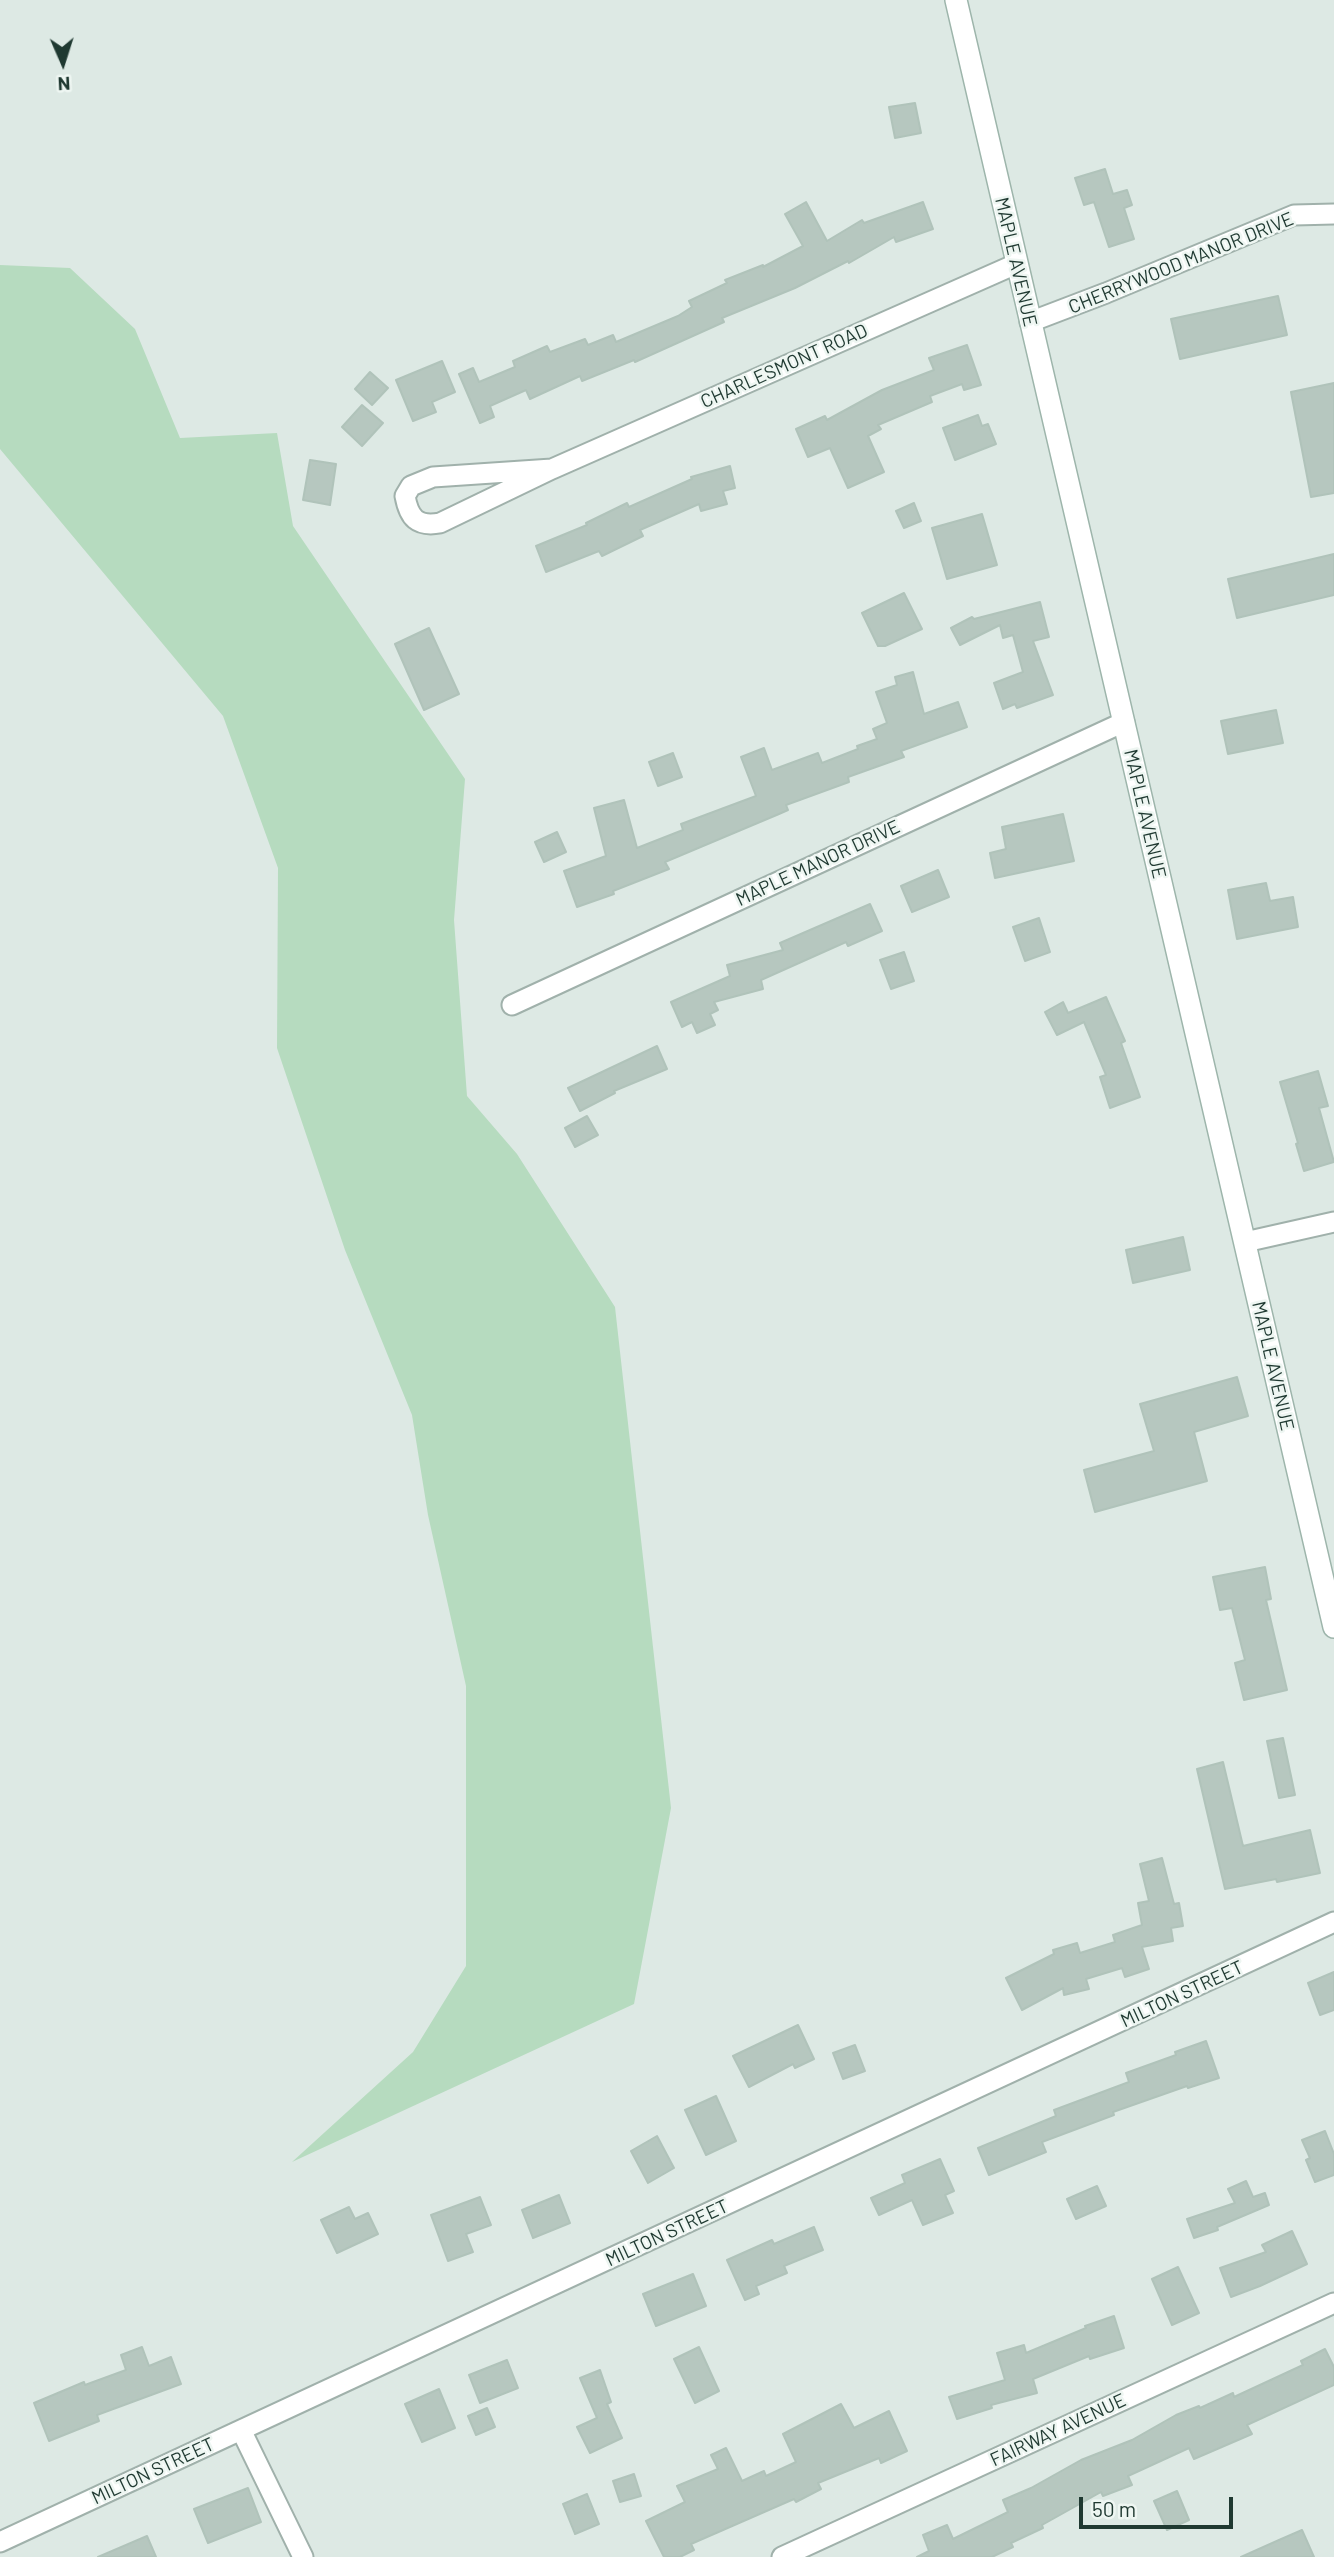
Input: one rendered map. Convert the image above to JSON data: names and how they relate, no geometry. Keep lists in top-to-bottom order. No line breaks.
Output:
{"streets":{"main road":["MAPLE AVENUE"],"street":["CHERRYWOOD MANOR DRIVE","CHARLESMONT ROAD","MAPLE MANOR DRIVE","MILTON STREET","FAIRWAY AVENUE"]},"crossings":[["MAPLE AVENUE","CHERRYWOOD MANOR DRIVE"],["MAPLE AVENUE","CHARLESMONT ROAD"],["MAPLE AVENUE","MAPLE MANOR DRIVE"]],"scale_bar":"50 m","north":"bottom"}
